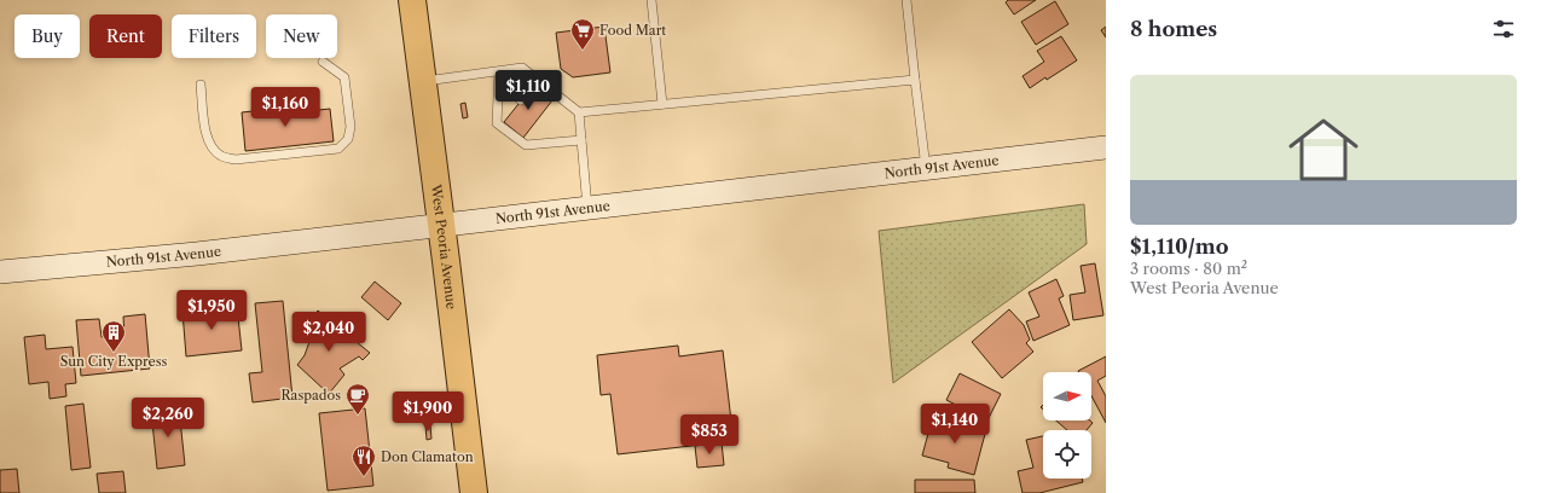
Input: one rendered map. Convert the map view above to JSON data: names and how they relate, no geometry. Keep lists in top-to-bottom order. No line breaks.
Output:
{"streets":{"main road":["North 91st Avenue","West Peoria Avenue"]},"crossings":[["North 91st Avenue","West Peoria Avenue"]],"places":{"supermarket":["Food Mart"],"building":["Sun City Express"],"cafe":["Raspados"],"restaurant":["Don Clamaton"]},"north":"right","page":{"heading":"8 homes","chip":["Buy","Rent","Filters","New"],"list":[{"name":"$1,110/mo","note":"3 rooms · 80 m² · West Peoria Avenue"}],"price":["$1,110","$1,160","$1,950","$2,040","$1,900","$2,260","$1,140","$853"]}}
